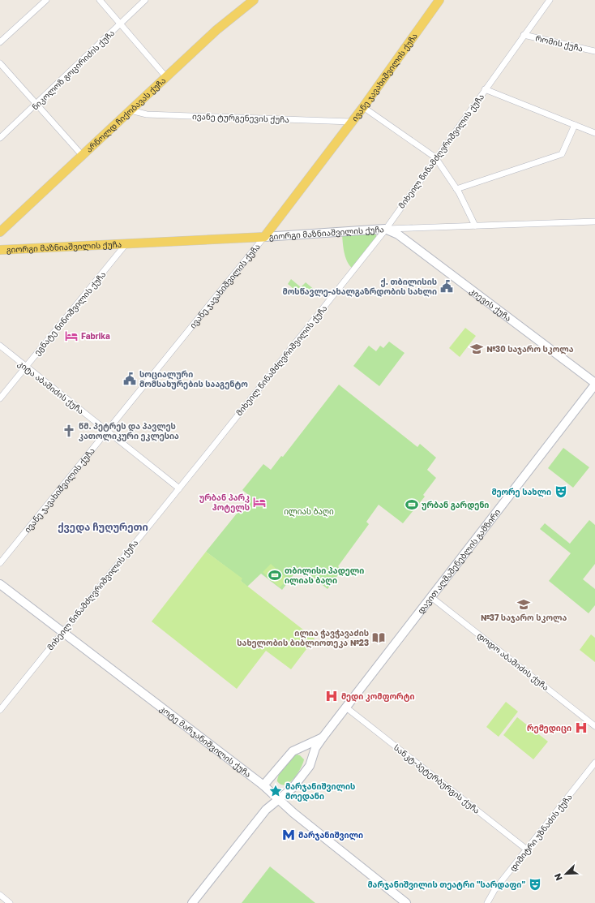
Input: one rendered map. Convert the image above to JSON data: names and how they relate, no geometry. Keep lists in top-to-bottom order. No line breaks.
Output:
{"streets":{"main road":["ივანე ჯავახიშვილის ქუჩა","არნოლდ ჩიქობავას ქუჩა","გიორგი მაზნიაშვილის ქუჩა","კიევის ქუჩა","დავით აღმაშენებლის გამზირი","კოტე მარჯანიშვილის ქუჩა"],"street":["რომის ქუჩა","ნიკოლოზ გოცირიძის ქუჩა","ივანე ტურგენევის ქუჩა","მიხეილ წინამძღვრიშვილის ქუჩა","ეგნატე ნინოშვილის ქუჩა","კიტა აბაშიძის ქუჩა","დოდო აბაშიძის ქუჩა","სანკტ-პეტერბურგის ქუჩა","დიმიტრი უზნაძის ქუჩა"]},"crossings":[["რომის ქუჩა","მიხეილ წინამძღვრიშვილის ქუჩა"],["ივანე ჯავახიშვილის ქუჩა","ივანე ტურგენევის ქუჩა"],["ივანე ჯავახიშვილის ქუჩა","გიორგი მაზნიაშვილის ქუჩა"],["ივანე ჯავახიშვილის ქუჩა","კიტა აბაშიძის ქუჩა"],["არნოლდ ჩიქობავას ქუჩა","ივანე ტურგენევის ქუჩა"],["მიხეილ წინამძღვრიშვილის ქუჩა","გიორგი მაზნიაშვილის ქუჩა"],["მიხეილ წინამძღვრიშვილის ქუჩა","კიევის ქუჩა"],["მიხეილ წინამძღვრიშვილის ქუჩა","კიტა აბაშიძის ქუჩა"],["მიხეილ წინამძღვრიშვილის ქუჩა","კოტე მარჯანიშვილის ქუჩა"],["გიორგი მაზნიაშვილის ქუჩა","კიევის ქუჩა"],["გიორგი მაზნიაშვილის ქუჩა","ეგნატე ნინოშვილის ქუჩა"],["კიევის ქუჩა","დავით აღმაშენებლის გამზირი"],["ეგნატე ნინოშვილის ქუჩა","კიტა აბაშიძის ქუჩა"],["დავით აღმაშენებლის გამზირი","დოდო აბაშიძის ქუჩა"],["დავით აღმაშენებლის გამზირი","სანკტ-პეტერბურგის ქუჩა"],["სანკტ-პეტერბურგის ქუჩა","დიმიტრი უზნაძის ქუჩა"]],"districts":["ქვედა ჩუღურეთი"],"parks":["ილიას ბაღი"],"places":{"public building":["ქ. თბილისის მოსწავლე-ახალგაზრდობის სახლი","სოციალური მომსახურების სააგენტო"],"hotel":["Fabrika","ურბან პარკ ჰოტელს"],"school or university":["№30 საჯარო სკოლა","№37 საჯარო სკოლა"],"church":["წმ. პეტრეს და პავლეს კათოლიკური ეკლესია"],"theatre":["მეორე სახლი","მარჯანიშვილის თეატრი \"სარდაფი\""],"sports":["ურბან გარდენი","თბილისი პადელი ილიას ბაღი"],"library":["ილია ჭავჭავაძის სახელობის ბიბლიოთეკა №23"],"hospital":["მედი კომფორტი","რემედიცი"],"place":["მარჯანიშვილის მოედანი"],"metro station":["მარჯანიშვილი"]},"north":"bottom left"}
